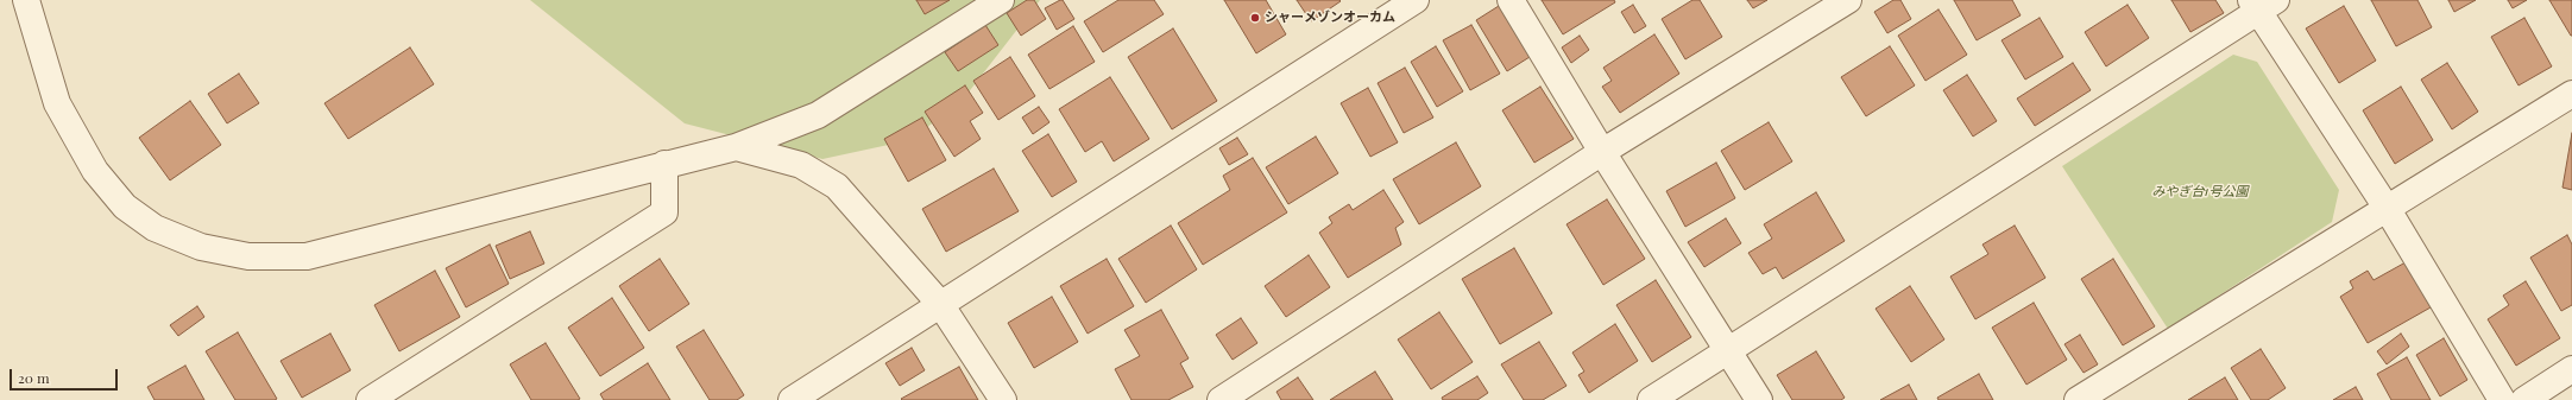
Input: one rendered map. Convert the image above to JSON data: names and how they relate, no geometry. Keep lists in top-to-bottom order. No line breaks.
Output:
{"parks":["みやぎ台1号公園"],"places":["シャーメゾンオーカム"],"scale_bar":"20 m"}
